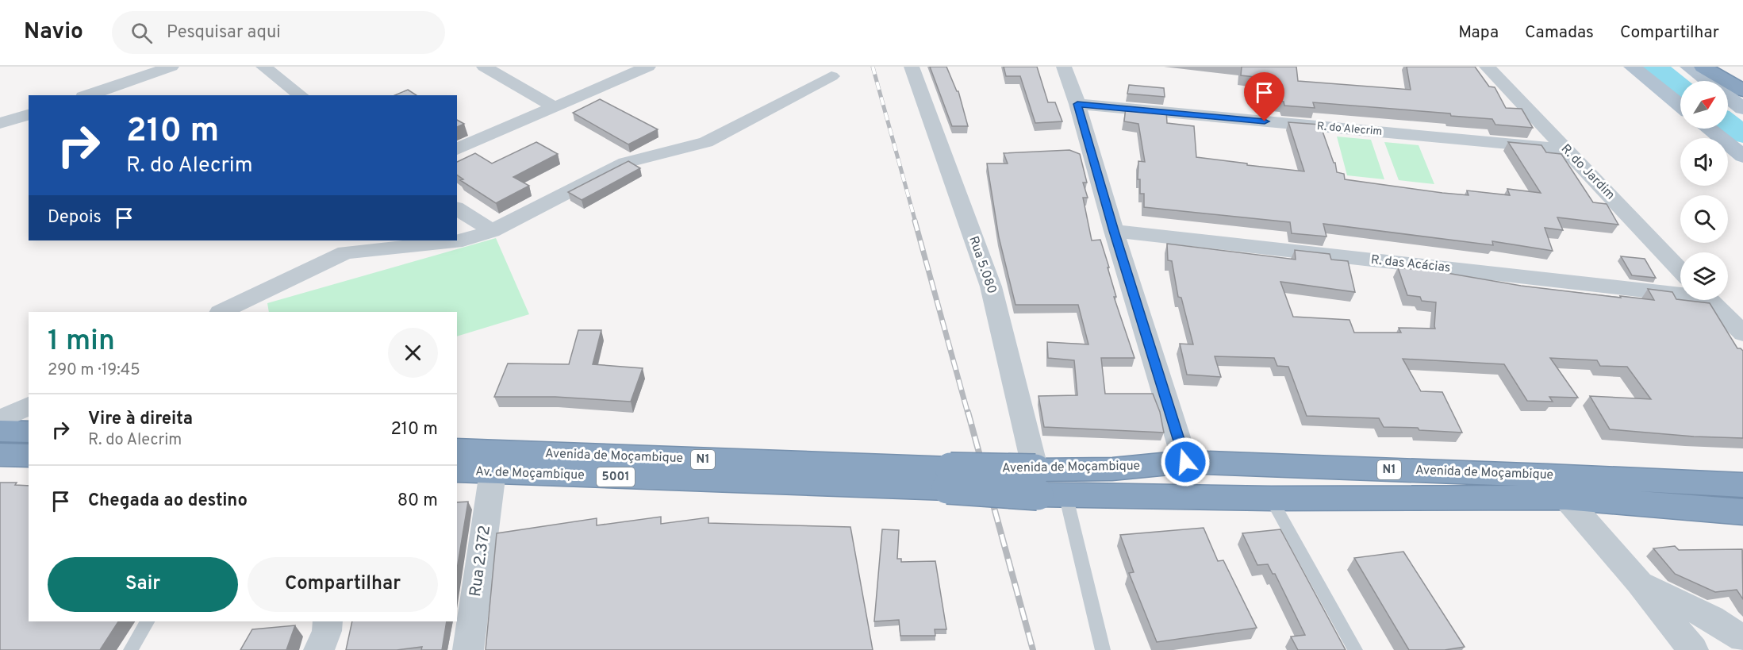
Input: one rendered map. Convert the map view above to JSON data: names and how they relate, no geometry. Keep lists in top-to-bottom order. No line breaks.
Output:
{"streets":{"highway":["Avenida de Moçambique","N1","Av. de Moçambique","5001"],"street":["R. do Alecrim","R. do Jardim","R. das Acácias","Rua 5.080","Rua 2.372"]},"crossings":[["R. do Alecrim","R. do Jardim"],["Rua 5.080","Avenida de Moçambique"],["Avenida de Moçambique","Av. de Moçambique"],["Av. de Moçambique","Rua 2.372"]],"north":"top right","page":{"header":"Navio","search":"Pesquisar aqui","nav":["Mapa","Camadas","Compartilhar"],"turn":["210 m","R. do Alecrim"],"then":"Depois","heading":["1 min","290 m · 19:45"],"list":[{"name":"Vire à direita","note":"R. do Alecrim","value":"210 m"},{"name":"Chegada ao destino","value":"80 m"}],"buttons":["Sair","Compartilhar"]}}
